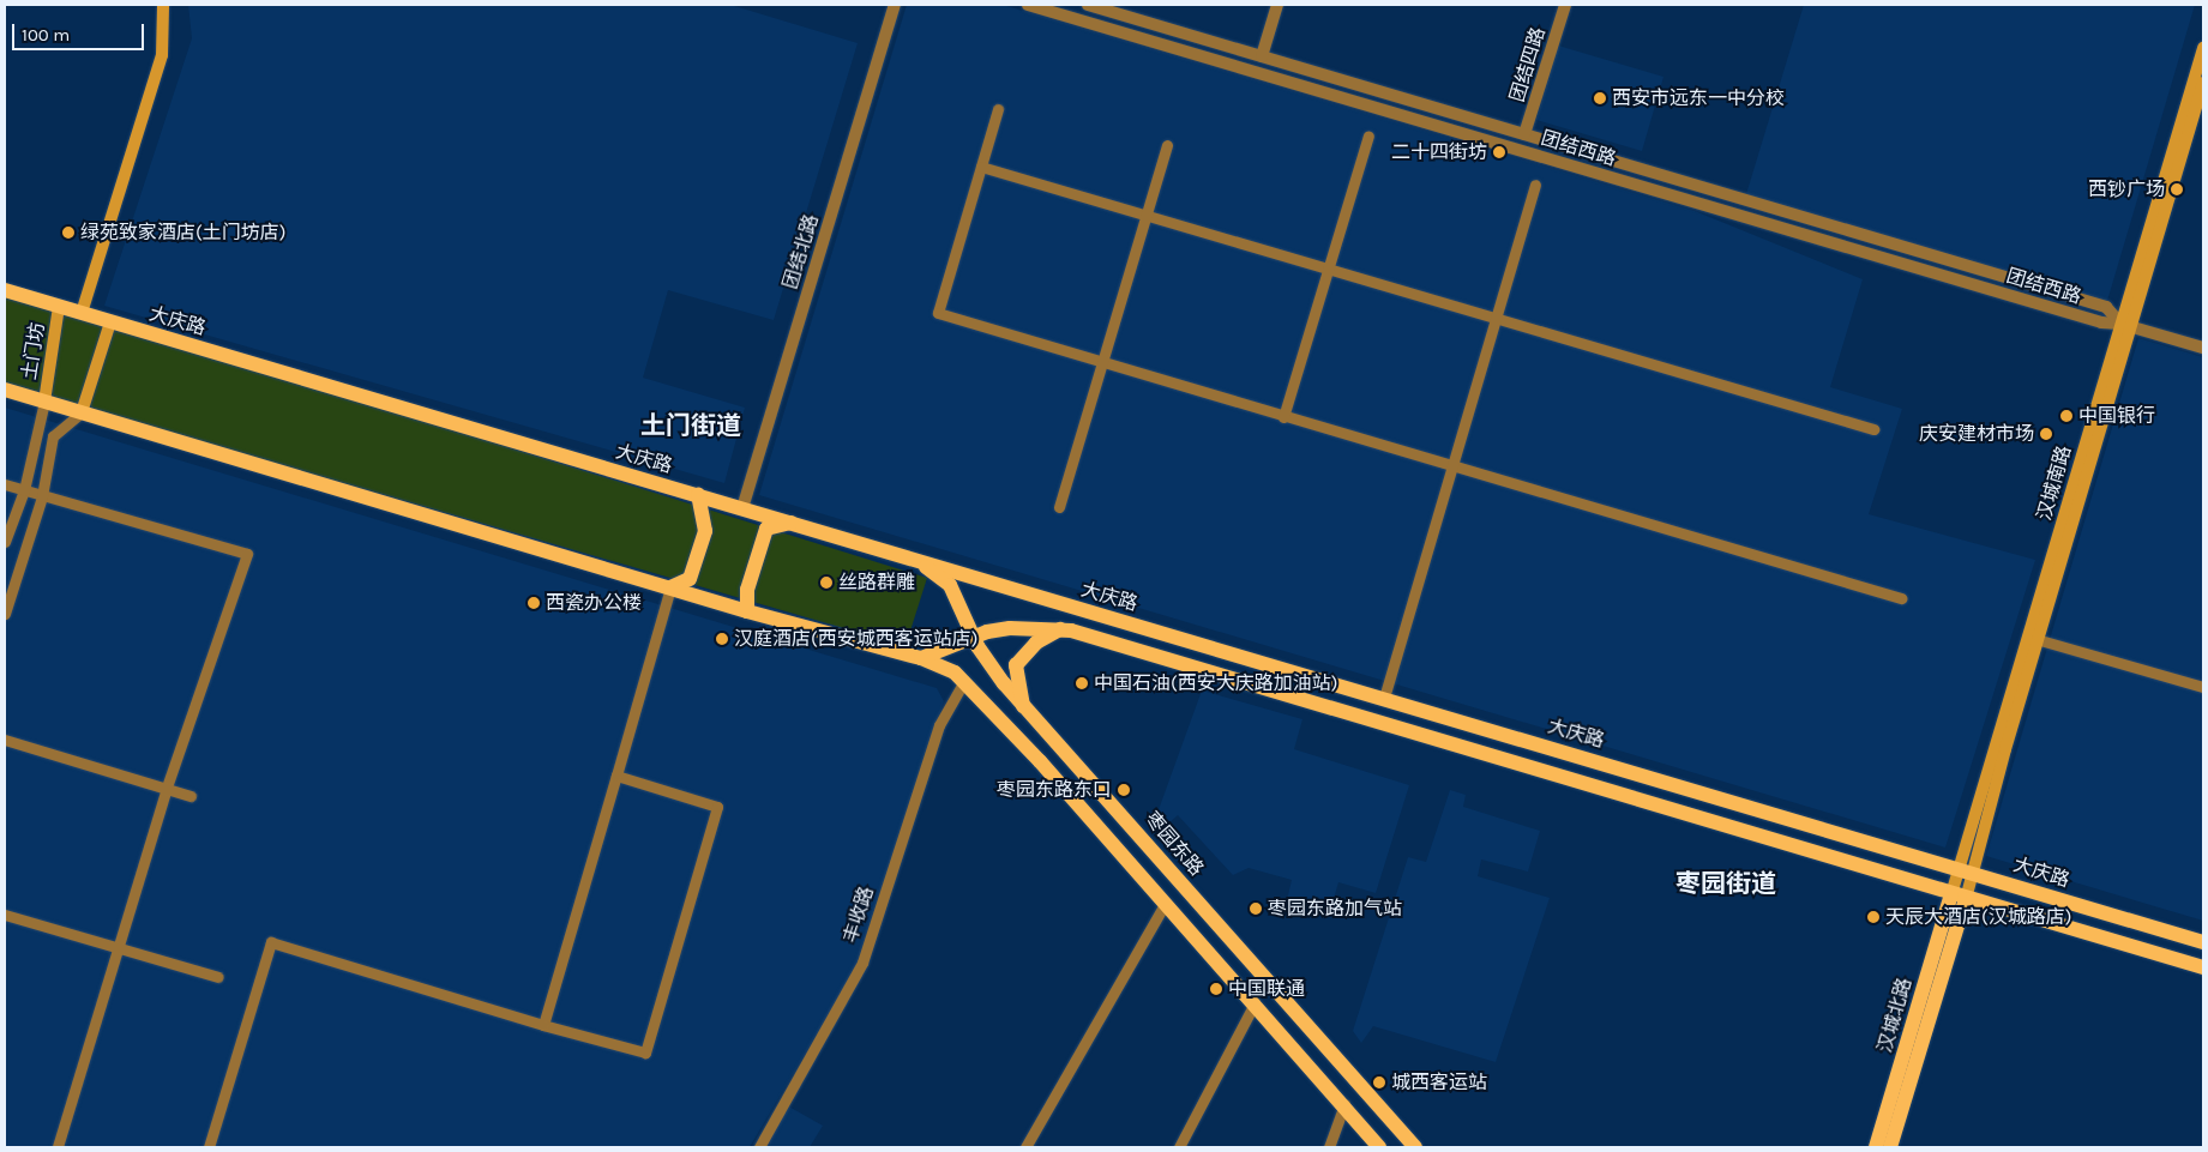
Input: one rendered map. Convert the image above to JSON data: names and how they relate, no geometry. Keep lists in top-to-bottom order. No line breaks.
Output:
{"streets":{"main road":["大庆路","土门坊","汉城南路","枣园东路","汉城北路"],"street":["团结四路","团结西路","团结北路","丰收路"]},"crossings":[["团结四路","团结西路"],["团结西路","汉城南路"],["团结北路","大庆路"],["大庆路","土门坊"],["大庆路","汉城南路"],["大庆路","枣园东路"],["汉城南路","汉城北路"]],"districts":["土门街道","枣园街道"],"places":["西安市远东一中分校","二十四街坊","西钞广场","绿苑致家酒店(土门坊店)","中国银行","庆安建材市场","丝路群雕","西瓷办公楼","汉庭酒店(西安城西客运站店)","中国石油(西安大庆路加油站)","枣园东路东口","枣园东路加气站","天辰大酒店(汉城路店)","中国联通","城西客运站"],"scale_bar":"100 m"}
